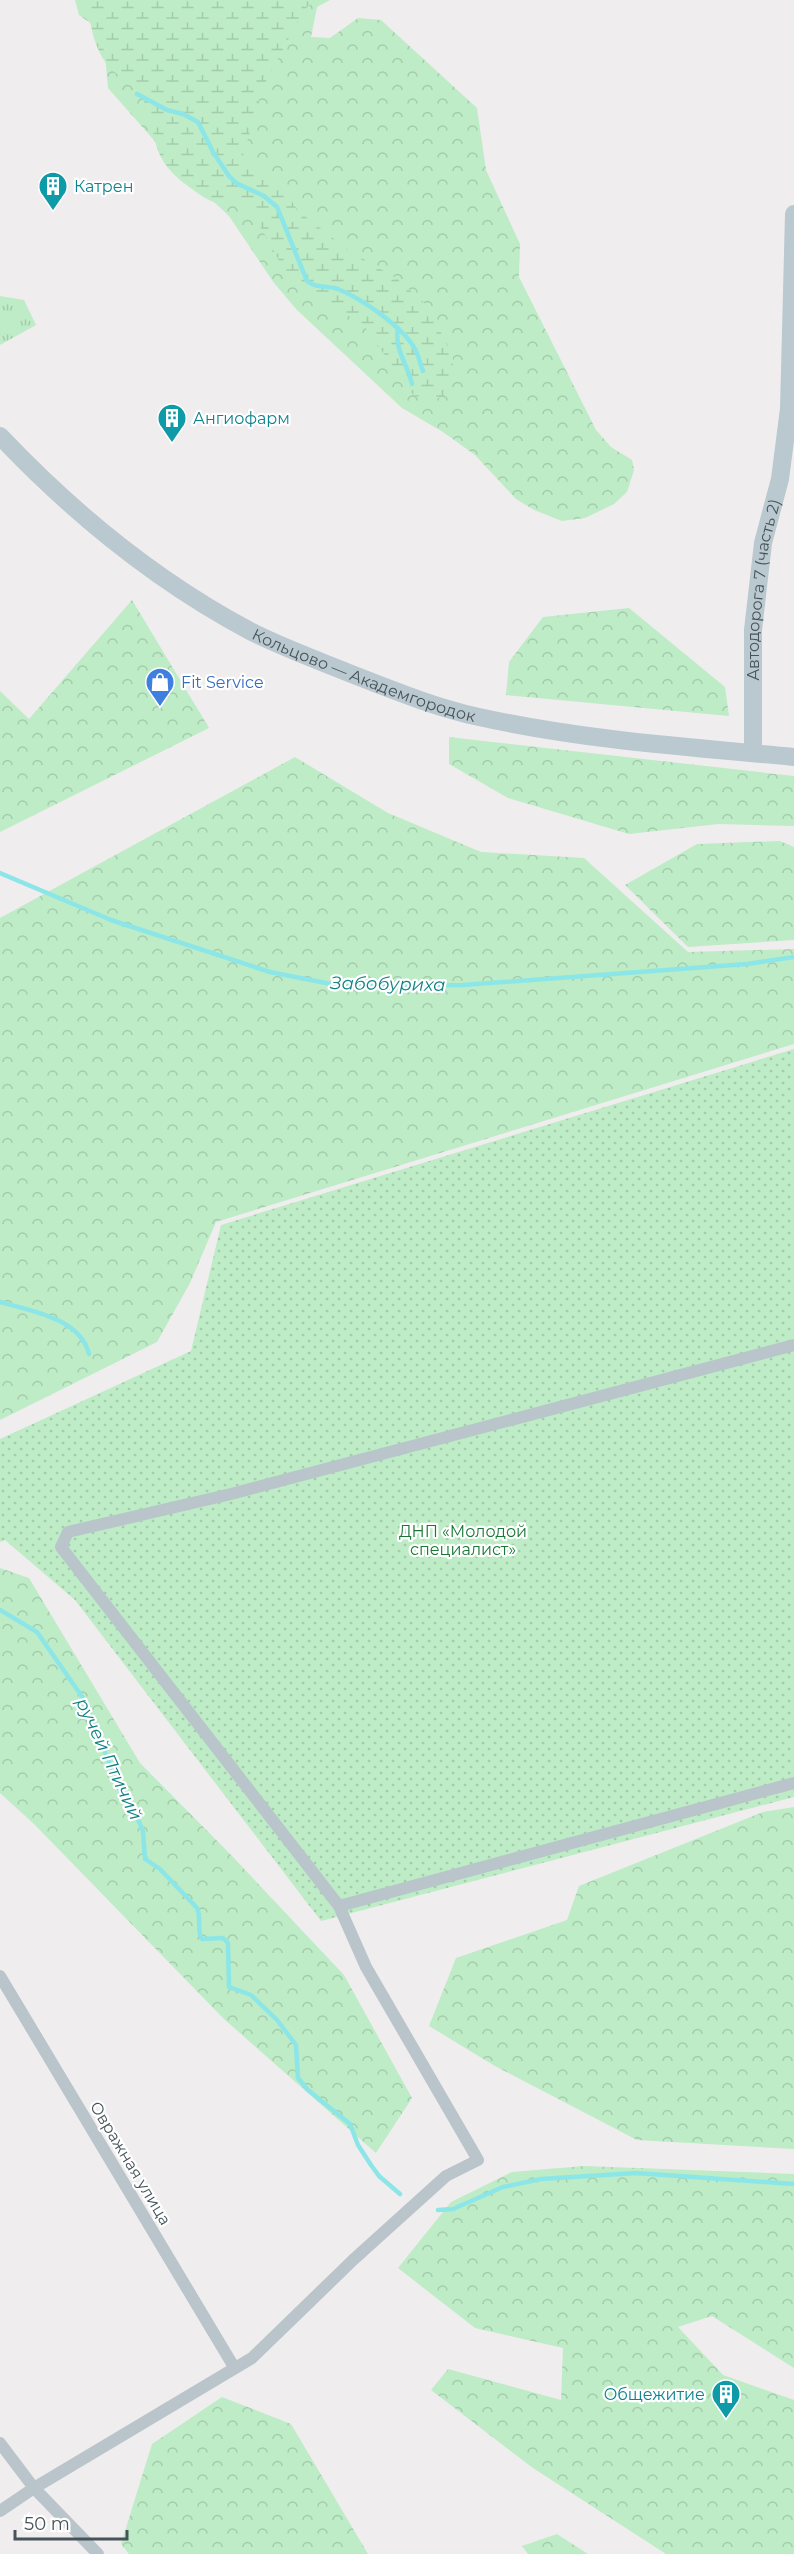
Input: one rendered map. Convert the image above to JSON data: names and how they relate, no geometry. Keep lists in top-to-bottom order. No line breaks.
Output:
{"streets":{"main road":["Автодорога 7 (часть 2)","Кольцово — Академгородок"],"street":["Овражная улица"]},"crossings":[["Автодорога 7 (часть 2)","Кольцово — Академгородок"]],"water":["Забобуриха","ручей Птичий"],"parks":["ДНП «Молодой специалист»"],"places":{"building":["Катрен","Ангиофарм","Общежитие"],"shop":["Fit Service"]},"scale_bar":"50 m"}
